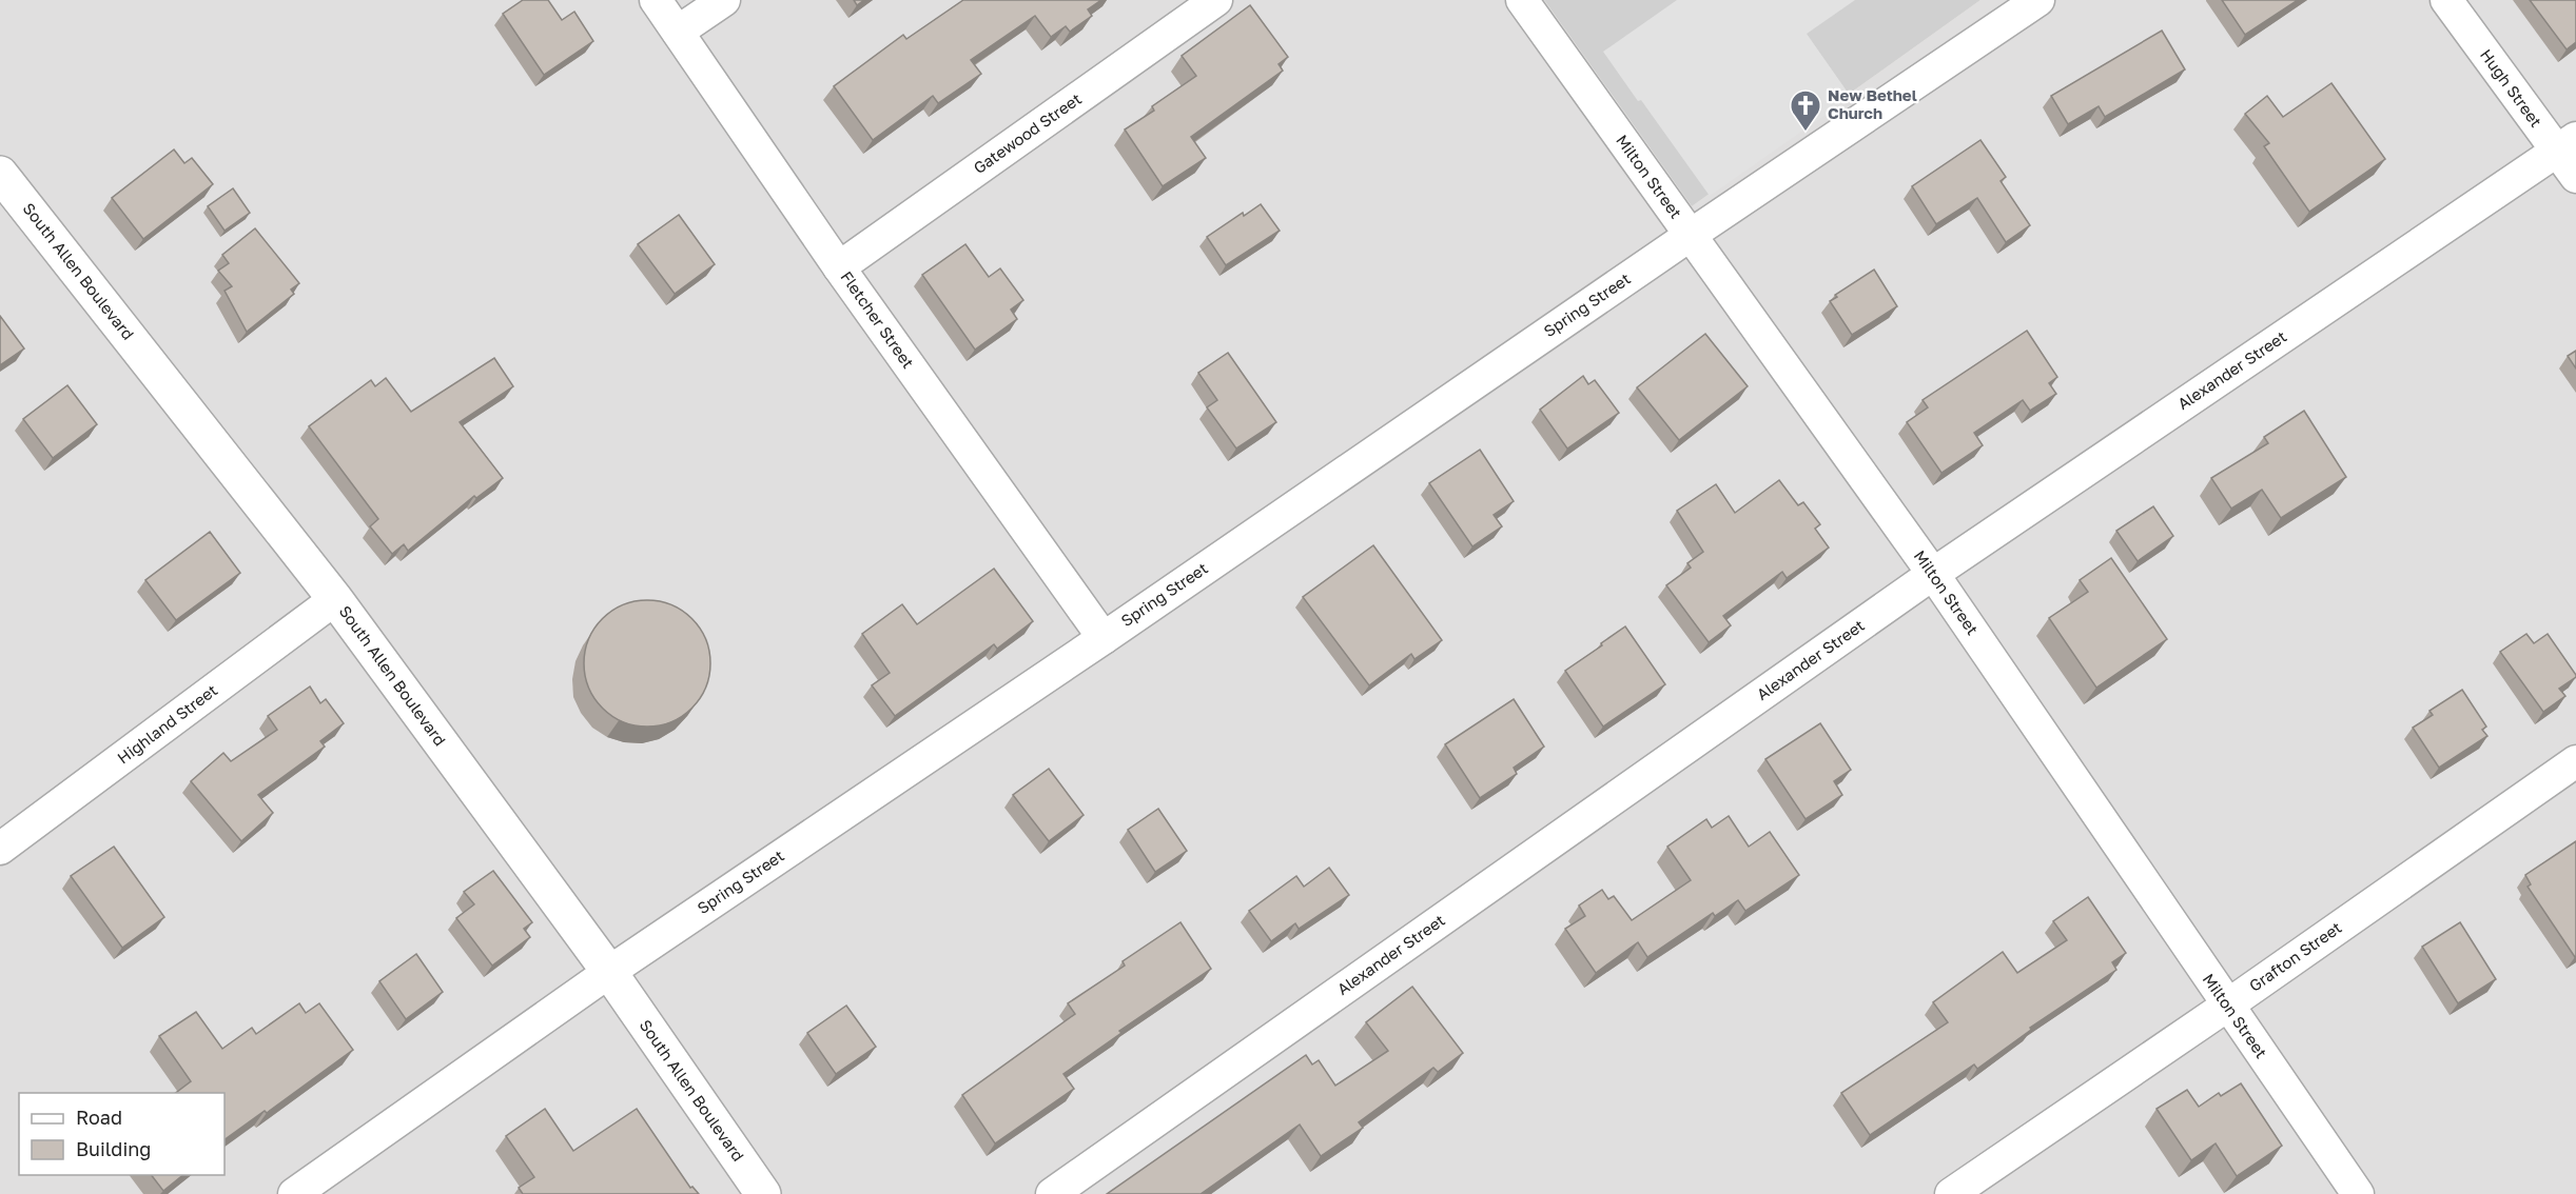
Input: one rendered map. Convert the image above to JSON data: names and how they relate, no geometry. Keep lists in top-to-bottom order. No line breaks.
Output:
{"streets":{"street":["Hugh Street","Gatewood Street","Milton Street","South Allen Boulevard","Spring Street","Fletcher Street","Alexander Street","Highland Street","Grafton Street"]},"crossings":[["Hugh Street","Alexander Street"],["Gatewood Street","Fletcher Street"],["Milton Street","Spring Street"],["Milton Street","Alexander Street"],["Milton Street","Grafton Street"],["South Allen Boulevard","Spring Street"],["South Allen Boulevard","Highland Street"],["Spring Street","Fletcher Street"]],"places":{"church":["New Bethel Church"]},"legend":["Road","Building"]}
